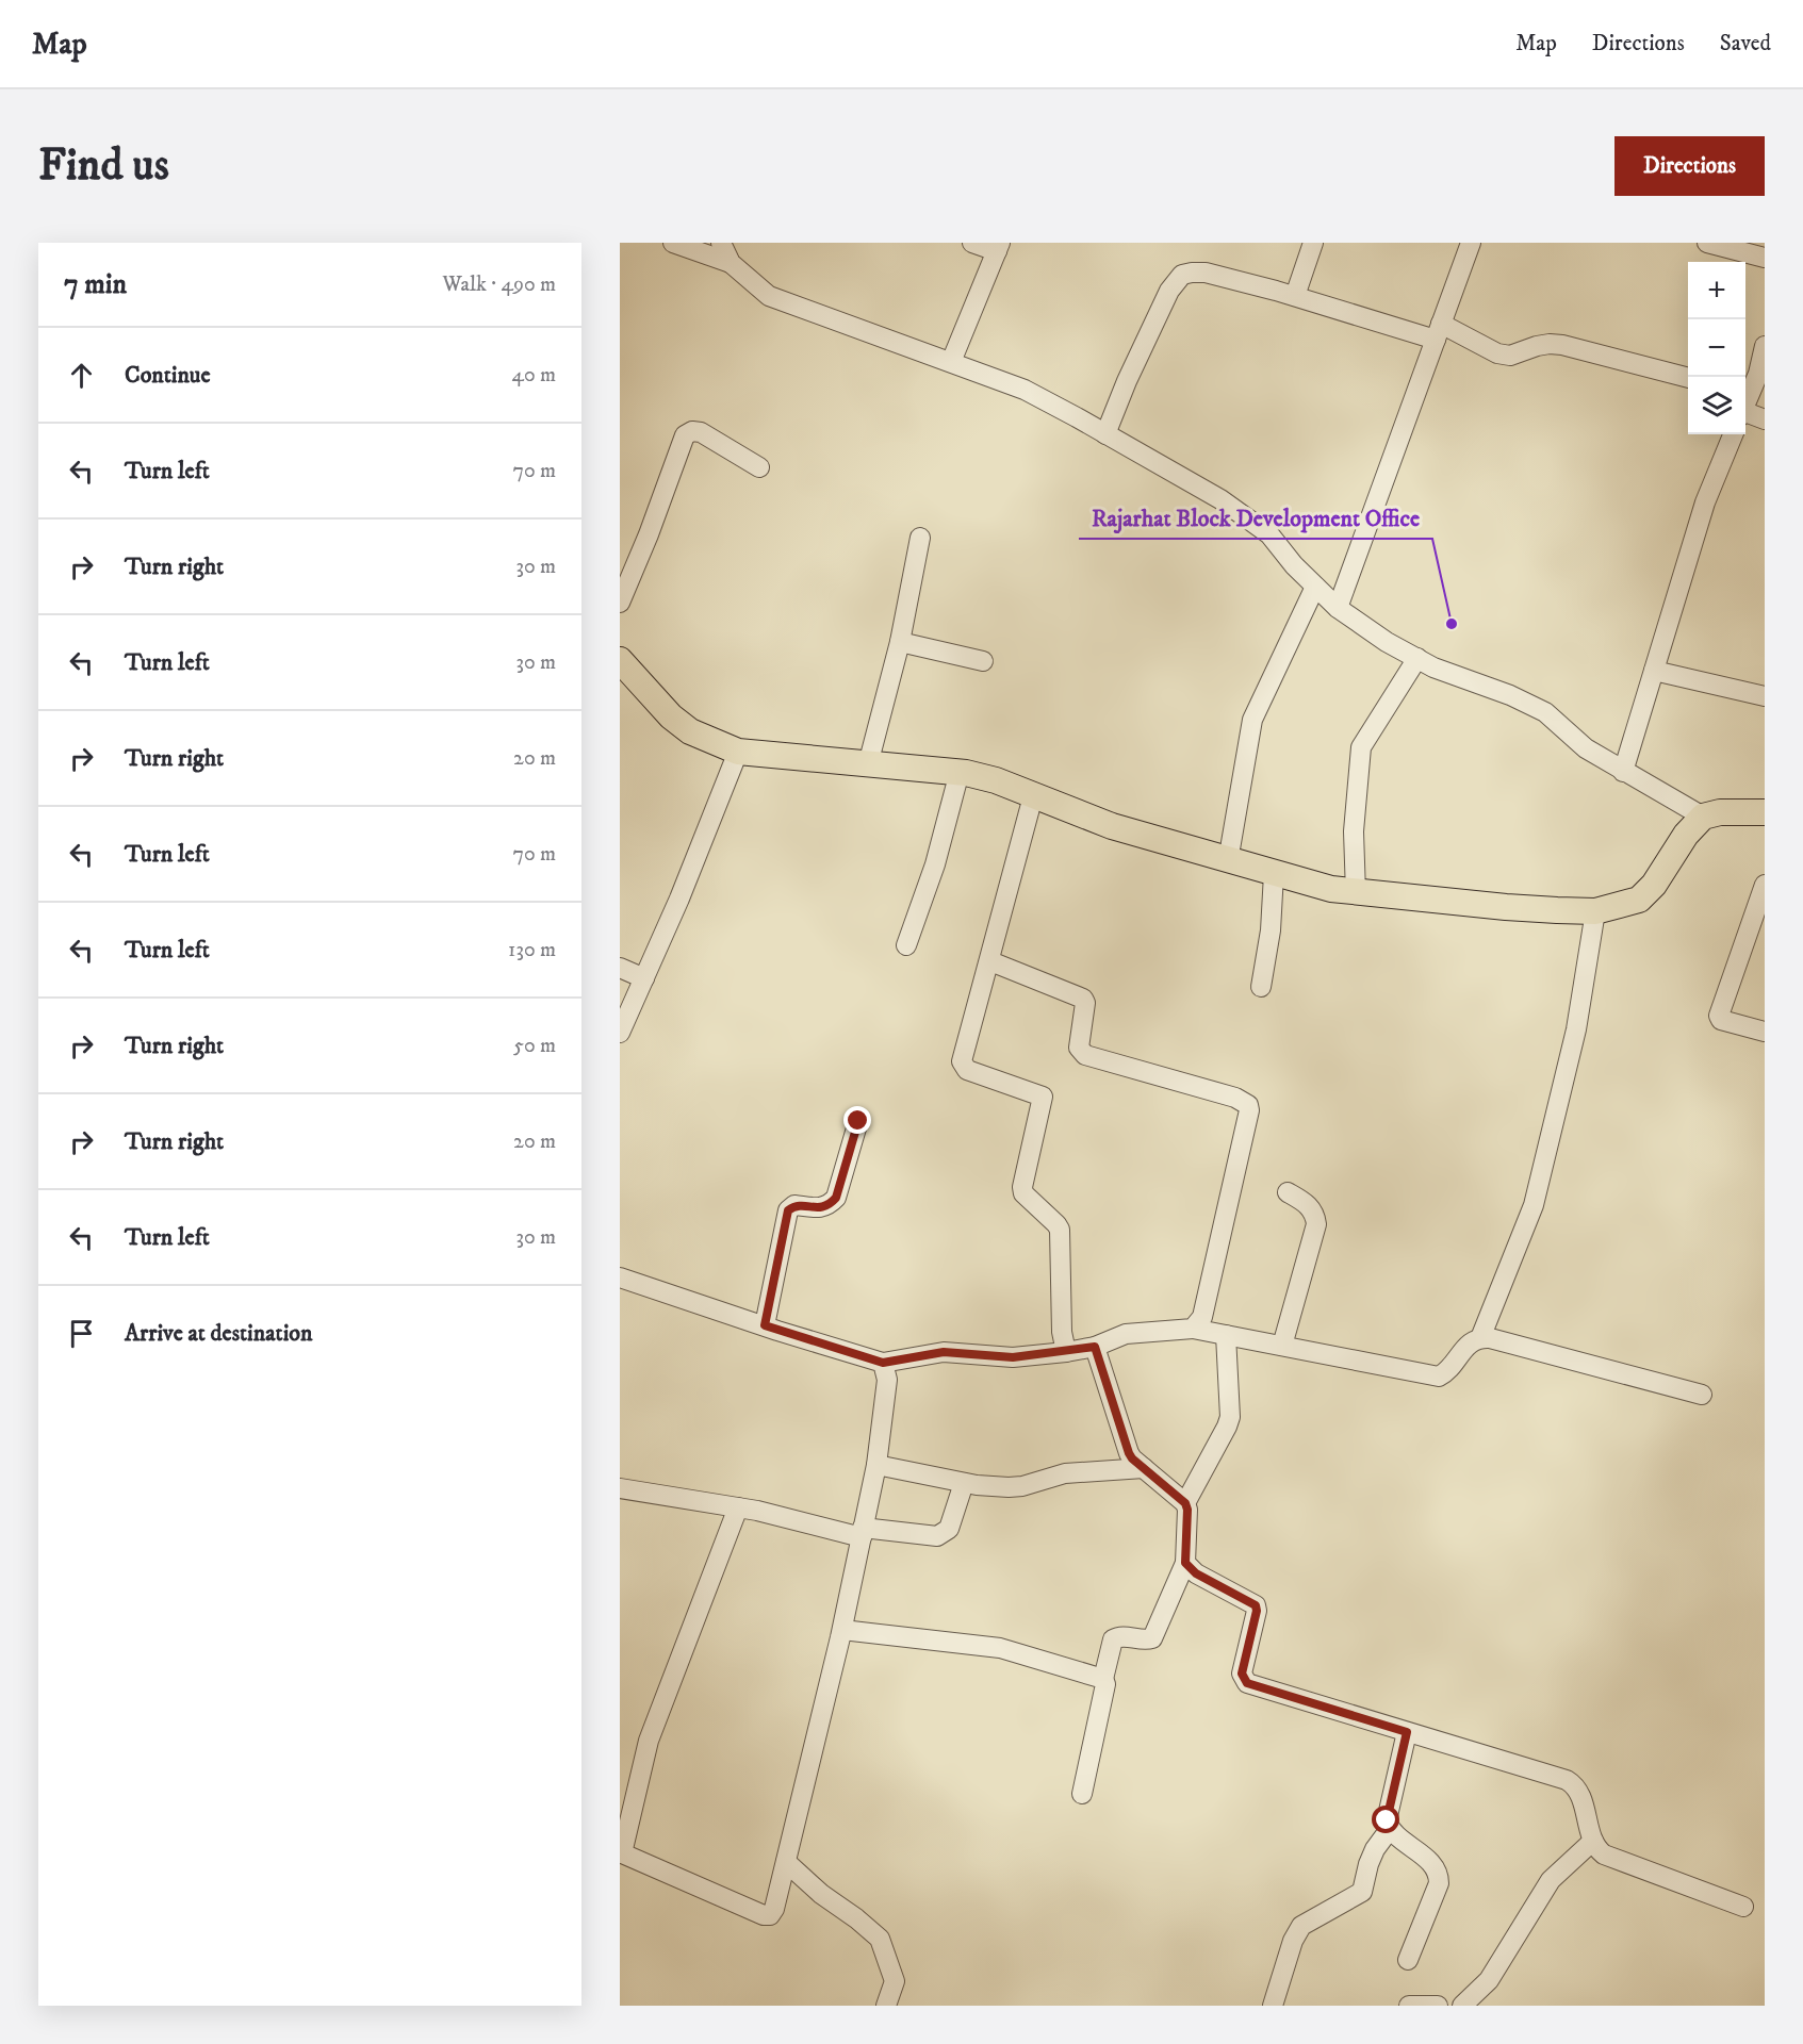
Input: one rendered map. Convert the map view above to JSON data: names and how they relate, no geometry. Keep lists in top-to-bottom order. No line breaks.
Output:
{"places":["Rajarhat Block Development Office"],"page":{"header":"Map","nav":["Map","Directions","Saved"],"buttons":"Directions","title":"Find us","heading":["7 min","Walk · 490 m"],"map_buttons":["+","−"],"list":[["Continue","40 m"],["Turn left","70 m"],["Turn right","30 m"],["Turn left","30 m"],["Turn right","20 m"],["Turn left","70 m"],["Turn left","130 m"],["Turn right","50 m"],["Turn right","20 m"],["Turn left","30 m"],"Arrive at destination"]}}
